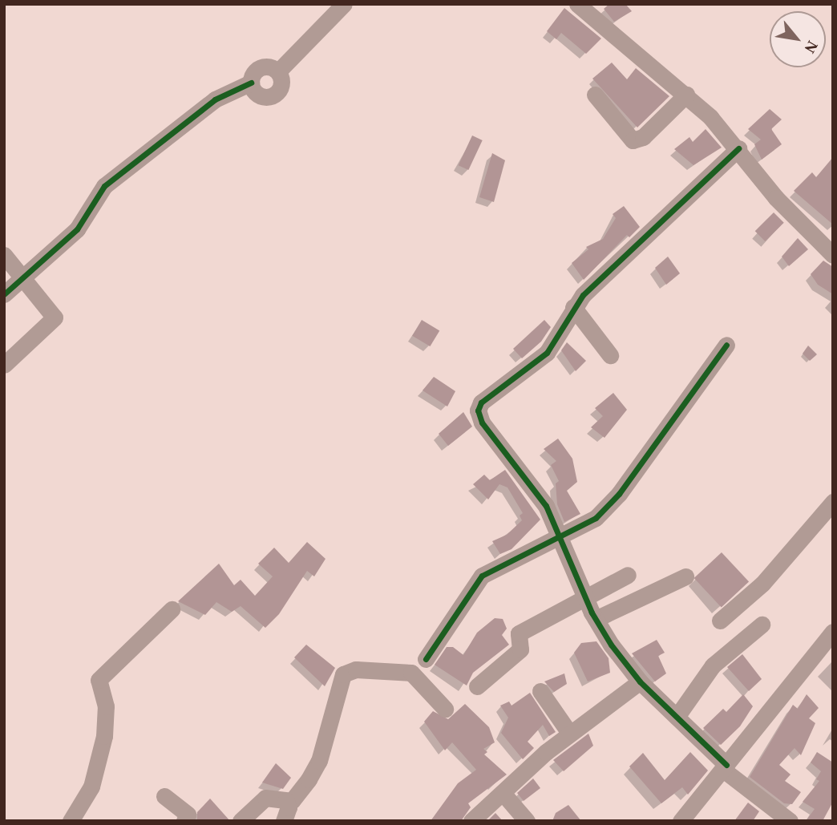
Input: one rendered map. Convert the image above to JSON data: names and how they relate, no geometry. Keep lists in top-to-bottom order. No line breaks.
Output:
{"north":"bottom right"}
